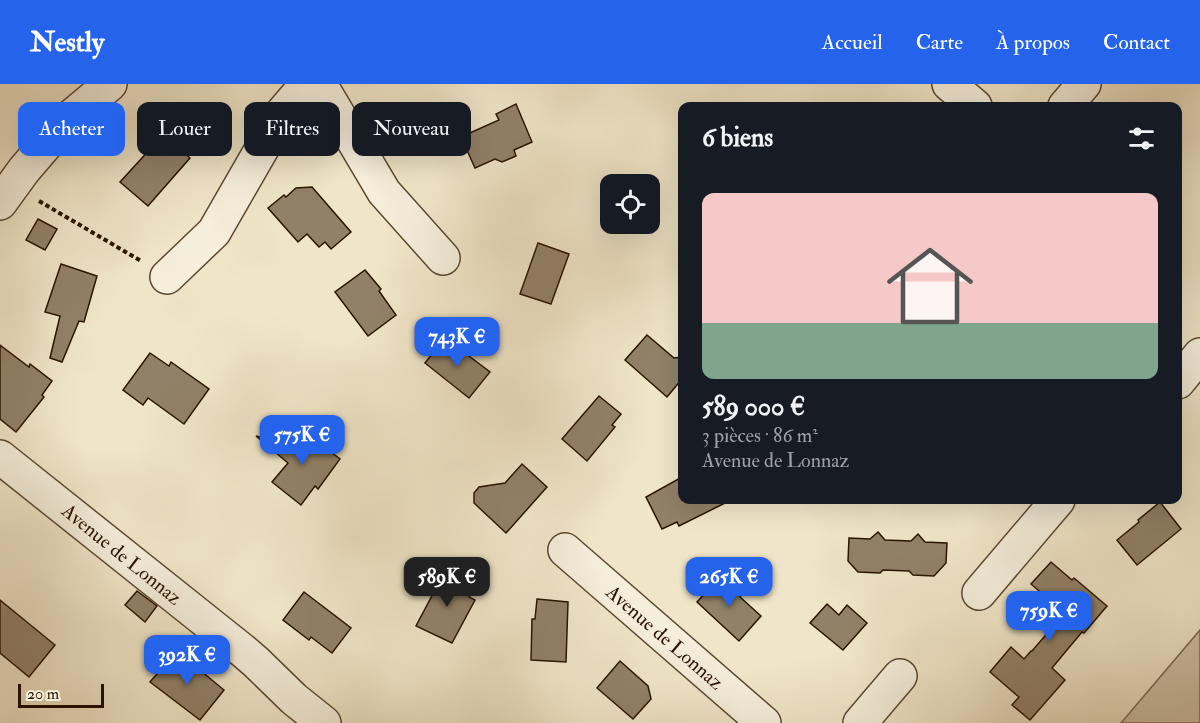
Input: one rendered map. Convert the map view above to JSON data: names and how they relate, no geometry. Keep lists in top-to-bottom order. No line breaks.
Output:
{"streets":{"street":["Avenue de Lonnaz"]},"scale_bar":"20 m","page":{"header":"Nestly","nav":["Accueil","Carte","À propos","Contact"],"chip":["Acheter","Louer","Filtres","Nouveau"],"heading":"6 biens","list":[{"name":"589 000 €","note":"3 pièces · 86 m² · Avenue de Lonnaz"}],"price":["743K €","575K €","589K €","265K €","759K €","392K €"],"scale":"20 m"}}
